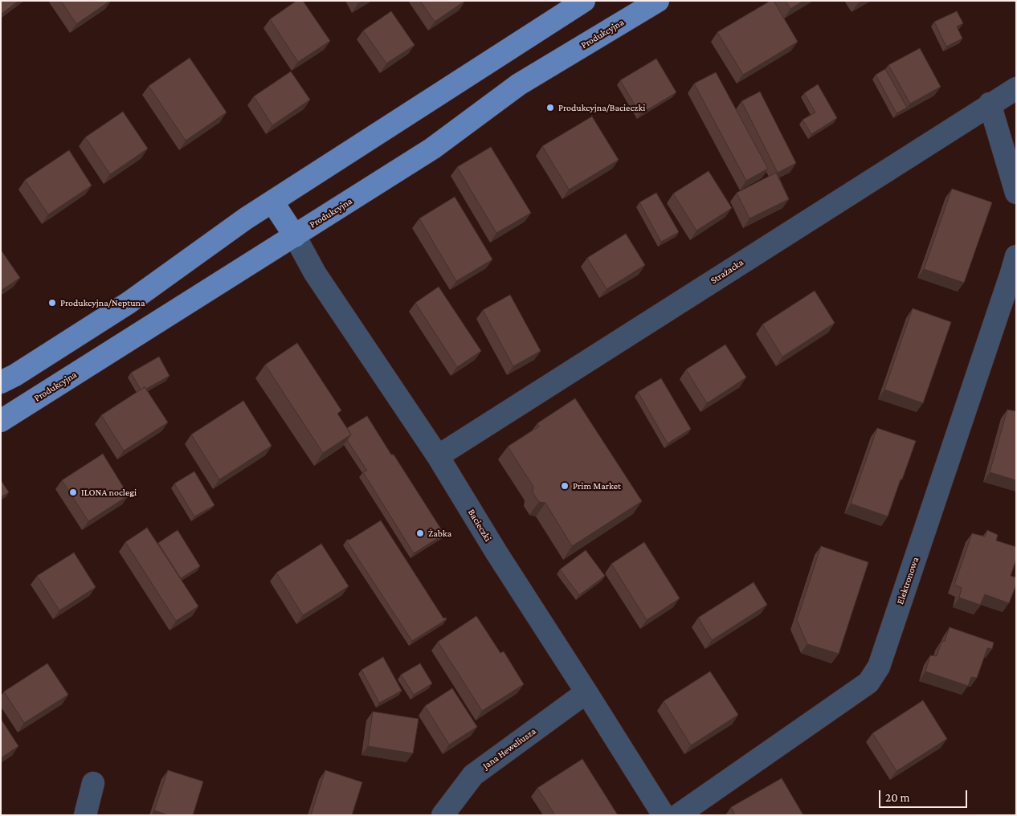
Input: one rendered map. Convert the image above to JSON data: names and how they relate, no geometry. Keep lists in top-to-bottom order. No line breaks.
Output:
{"streets":{"main road":["Produkcyjna"],"street":["Strażacka","Bacieczki","Elektronowa","Jana Heweliusza"]},"crossings":[["Produkcyjna","Bacieczki"],["Strażacka","Bacieczki"],["Bacieczki","Jana Heweliusza"]],"places":["Produkcyjna/Bacieczki","Produkcyjna/Neptuna","Prim Market","ILONA noclegi","Żabka"],"scale_bar":"20 m"}
